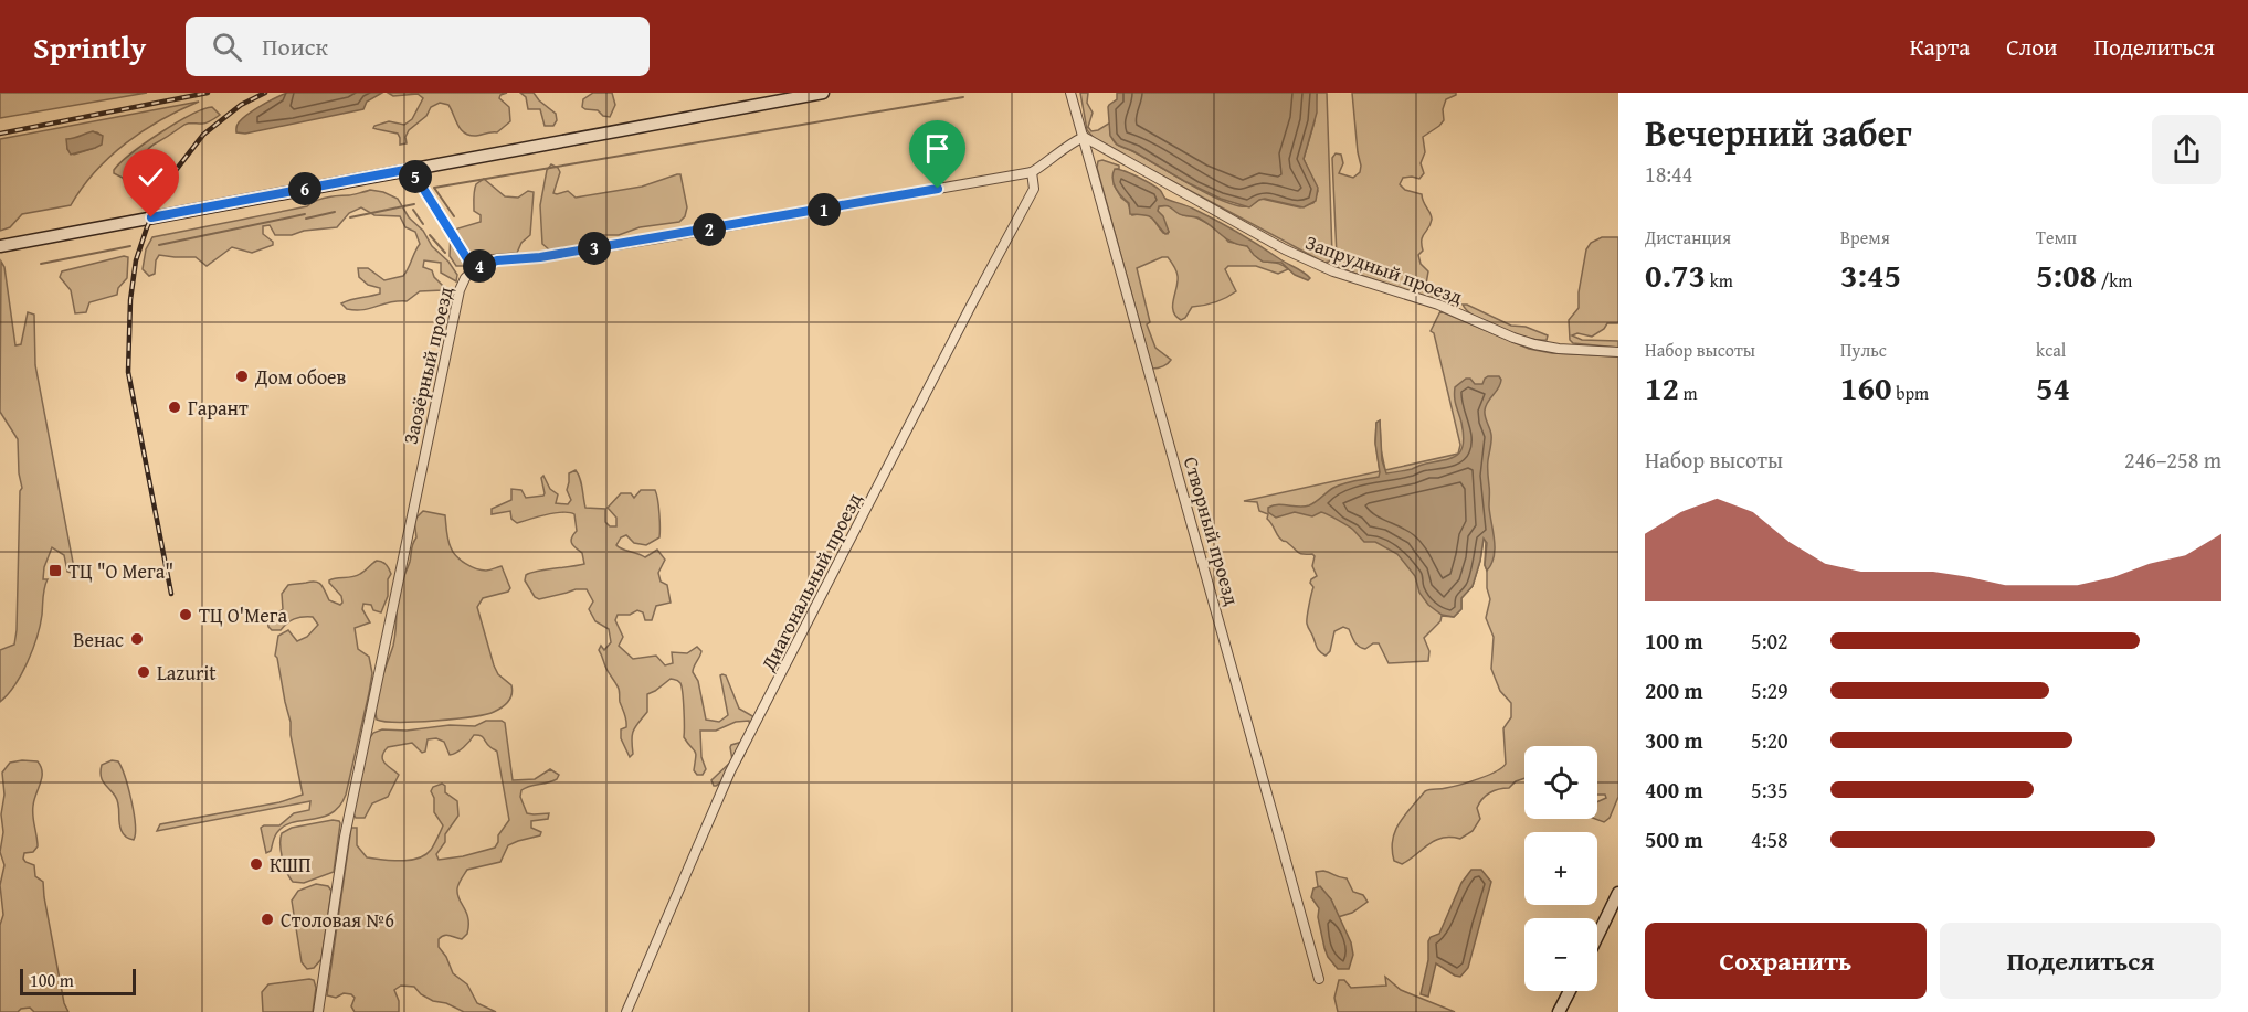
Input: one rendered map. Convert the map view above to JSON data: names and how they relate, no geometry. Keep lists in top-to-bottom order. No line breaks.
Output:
{"streets":{"street":["Запрудный проезд","Заозёрный проезд","Створный проезд","Диагональный проезд"]},"crossings":[["Запрудный проезд","Заозёрный проезд"],["Запрудный проезд","Створный проезд"],["Заозёрный проезд","Створный проезд"],["Заозёрный проезд","Диагональный проезд"]],"places":{"other":["Дом обоев","Гарант","ТЦ О'Мега","Венас","Lazurit","КШП","Столовая №6"],"transit":["ТЦ \"О Мега\""]},"scale_bar":"100 m","page":{"header":"Sprintly","search":"Поиск","nav":["Карта","Слои","Поделиться"],"heading":["Вечерний забег","18:44"],"pins":["5","6","1","2","3","4"],"stats":[["Дистанция","0.73 km"],["Время","3:45"],["Темп","5:08 /km"],["Набор высоты","12 m"],["Пульс","160 bpm"],["kcal","54"]],"chart":["Набор высоты","246–258 m"],"list":[{"name":"100 m","note":"5:02"},{"name":"200 m","note":"5:29"},{"name":"300 m","note":"5:20"},{"name":"400 m","note":"5:35"},{"name":"500 m","note":"4:58"}],"map_buttons":["+","−"],"buttons":["Сохранить","Поделиться"],"scale":"100 m"}}
